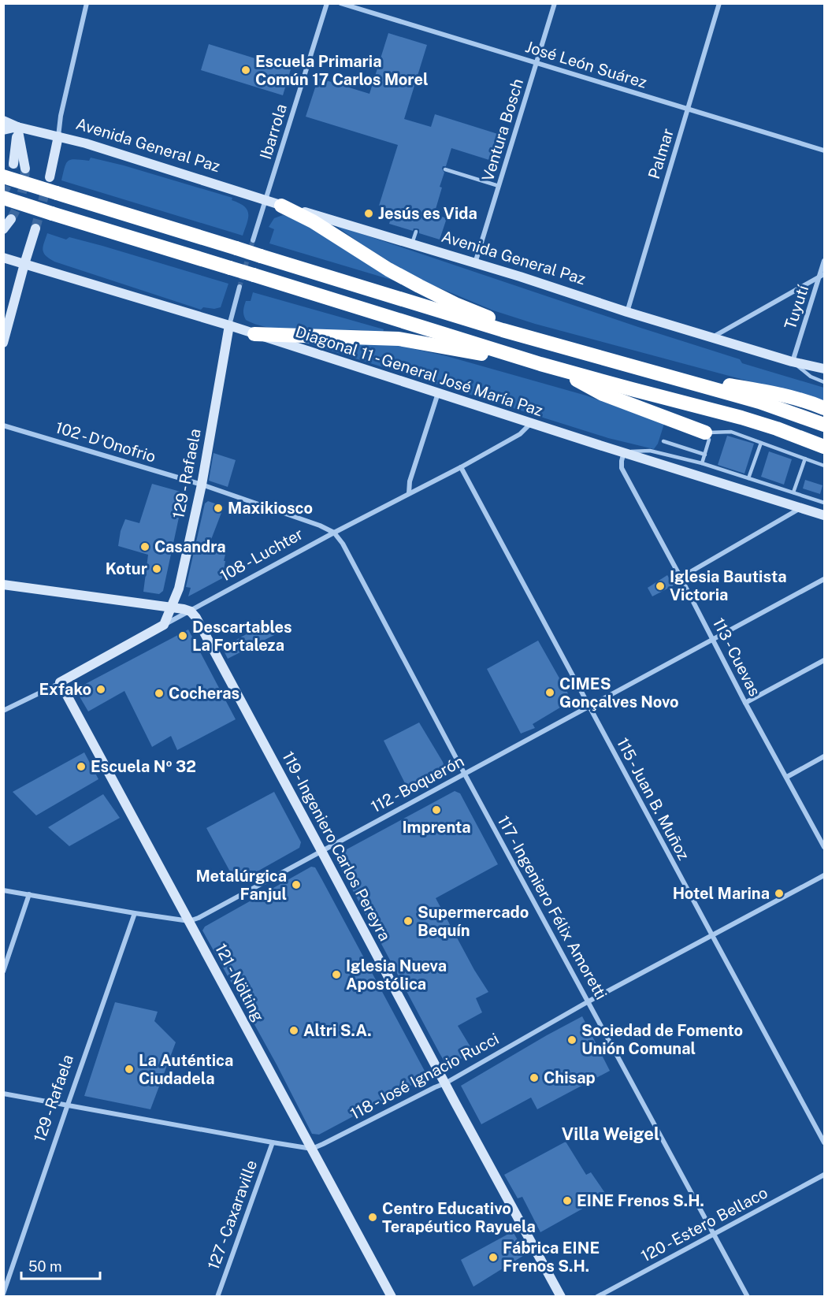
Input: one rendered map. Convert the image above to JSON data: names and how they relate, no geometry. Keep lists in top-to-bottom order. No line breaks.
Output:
{"streets":{"street":["José León Suárez","Ventura Bosch","Ibarrola","Avenida General Paz","Palmar","Tuyutí","Diagonal 11 - General José María Paz","102 - D'Onofrio","129 - Rafaela","108 - Luchter","113 - Cuevas","112 - Boquerón","115 - Juan B. Muñoz","119 - Ingeniero Carlos Pereyra","117 - Ingeniero Félix Amoretti","121 - Nölting","118 - José Ignacio Rucci","127 - Caxaraville","120 - Estero Bellaco"]},"crossings":[["José León Suárez","Ventura Bosch"],["José León Suárez","Palmar"],["Ventura Bosch","Avenida General Paz"],["Ibarrola","Avenida General Paz"],["Avenida General Paz","Palmar"],["Avenida General Paz","Tuyutí"],["Diagonal 11 - General José María Paz","129 - Rafaela"],["Diagonal 11 - General José María Paz","108 - Luchter"],["Diagonal 11 - General José María Paz","113 - Cuevas"],["102 - D'Onofrio","129 - Rafaela"],["102 - D'Onofrio","108 - Luchter"],["102 - D'Onofrio","117 - Ingeniero Félix Amoretti"],["129 - Rafaela","108 - Luchter"],["108 - Luchter","115 - Juan B. Muñoz"],["108 - Luchter","119 - Ingeniero Carlos Pereyra"],["108 - Luchter","117 - Ingeniero Félix Amoretti"],["108 - Luchter","121 - Nölting"],["113 - Cuevas","112 - Boquerón"],["112 - Boquerón","115 - Juan B. Muñoz"],["112 - Boquerón","119 - Ingeniero Carlos Pereyra"],["112 - Boquerón","117 - Ingeniero Félix Amoretti"],["112 - Boquerón","121 - Nölting"],["115 - Juan B. Muñoz","118 - José Ignacio Rucci"],["119 - Ingeniero Carlos Pereyra","118 - José Ignacio Rucci"],["117 - Ingeniero Félix Amoretti","118 - José Ignacio Rucci"],["117 - Ingeniero Félix Amoretti","120 - Estero Bellaco"],["121 - Nölting","118 - José Ignacio Rucci"]],"districts":["Villa Weigel"],"places":["Escuela Primaria Común 17 Carlos Morel","Jesús es Vida","Maxikiosco","Casandra","Kotur","Iglesia Bautista Victoria","Descartables La Fortaleza","Exfako","CIMES Gonçalves Novo","Cocheras","Escuela Nº 32","Imprenta","Metalúrgica Fanjul","Hotel Marina","Supermercado Bequín","Iglesia Nueva Apostólica","Altri S.A.","Sociedad de Fomento Unión Comunal","La Auténtica Ciudadela","Chisap","EINE Frenos S.H.","Centro Educativo Terapéutico Rayuela","Fábrica EINE Frenos S.H."],"scale_bar":"50 m"}
